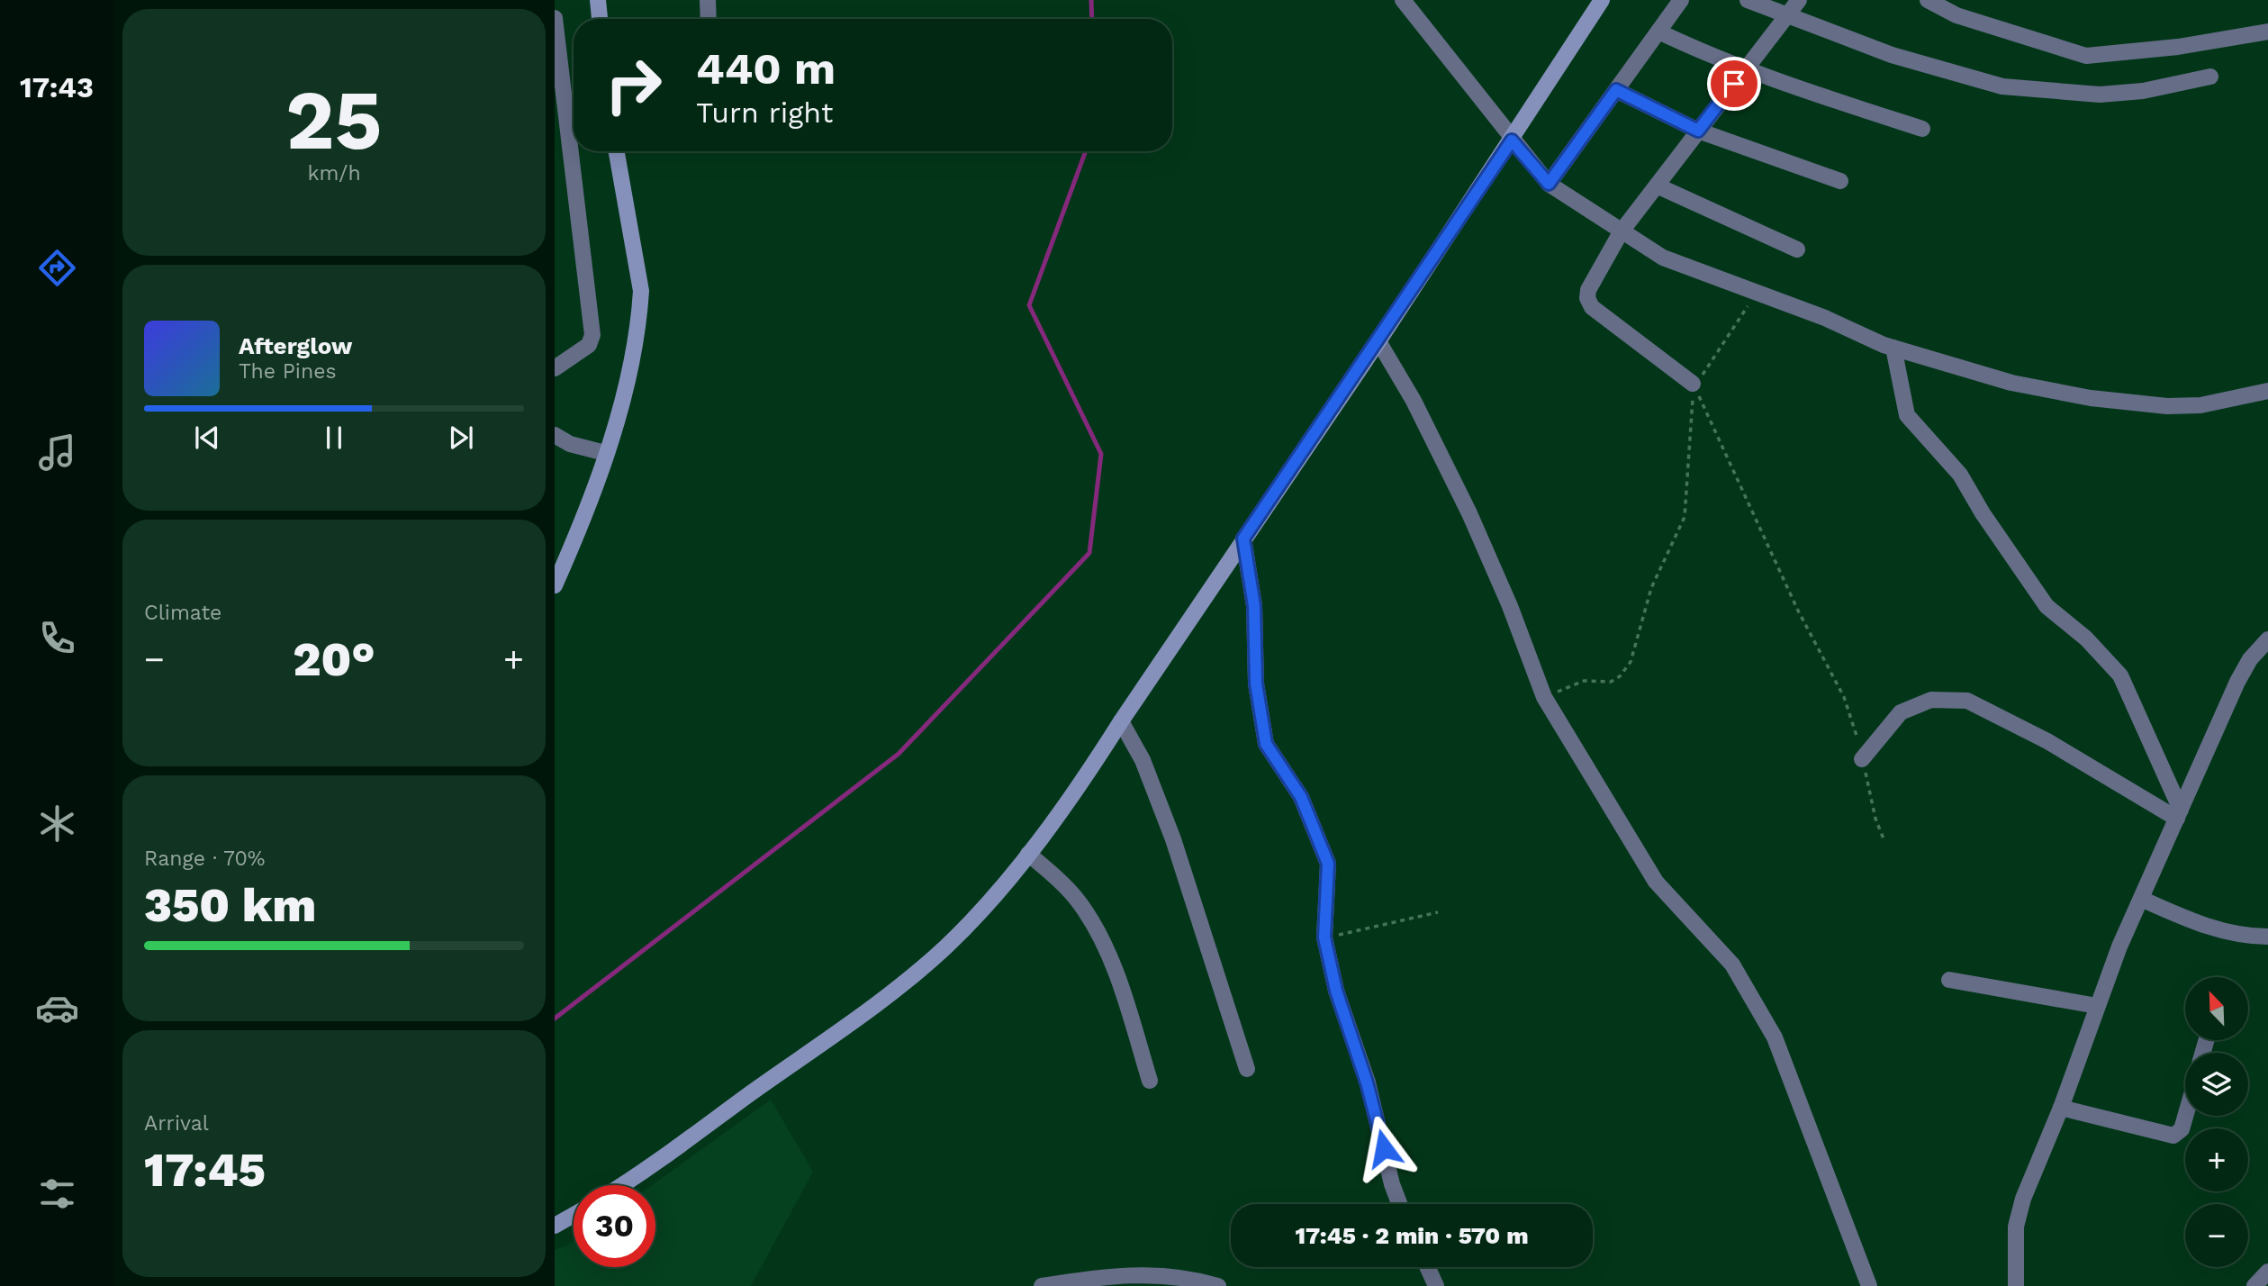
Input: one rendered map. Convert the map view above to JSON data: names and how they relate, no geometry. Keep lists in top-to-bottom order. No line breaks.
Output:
{"north":"top left","page":{"tabs":"17:43","tile":[["25","km/h"],"Climate",["Range · 70%","350 km"],["Arrival","17:45"]],"turn":["440 m","Turn right"],"song":["Afterglow","The Pines"],"heat":["−","20°","+"],"map_buttons":["+","−"],"limit":"30","trip":"17:45 · 2 min · 570 m"}}
